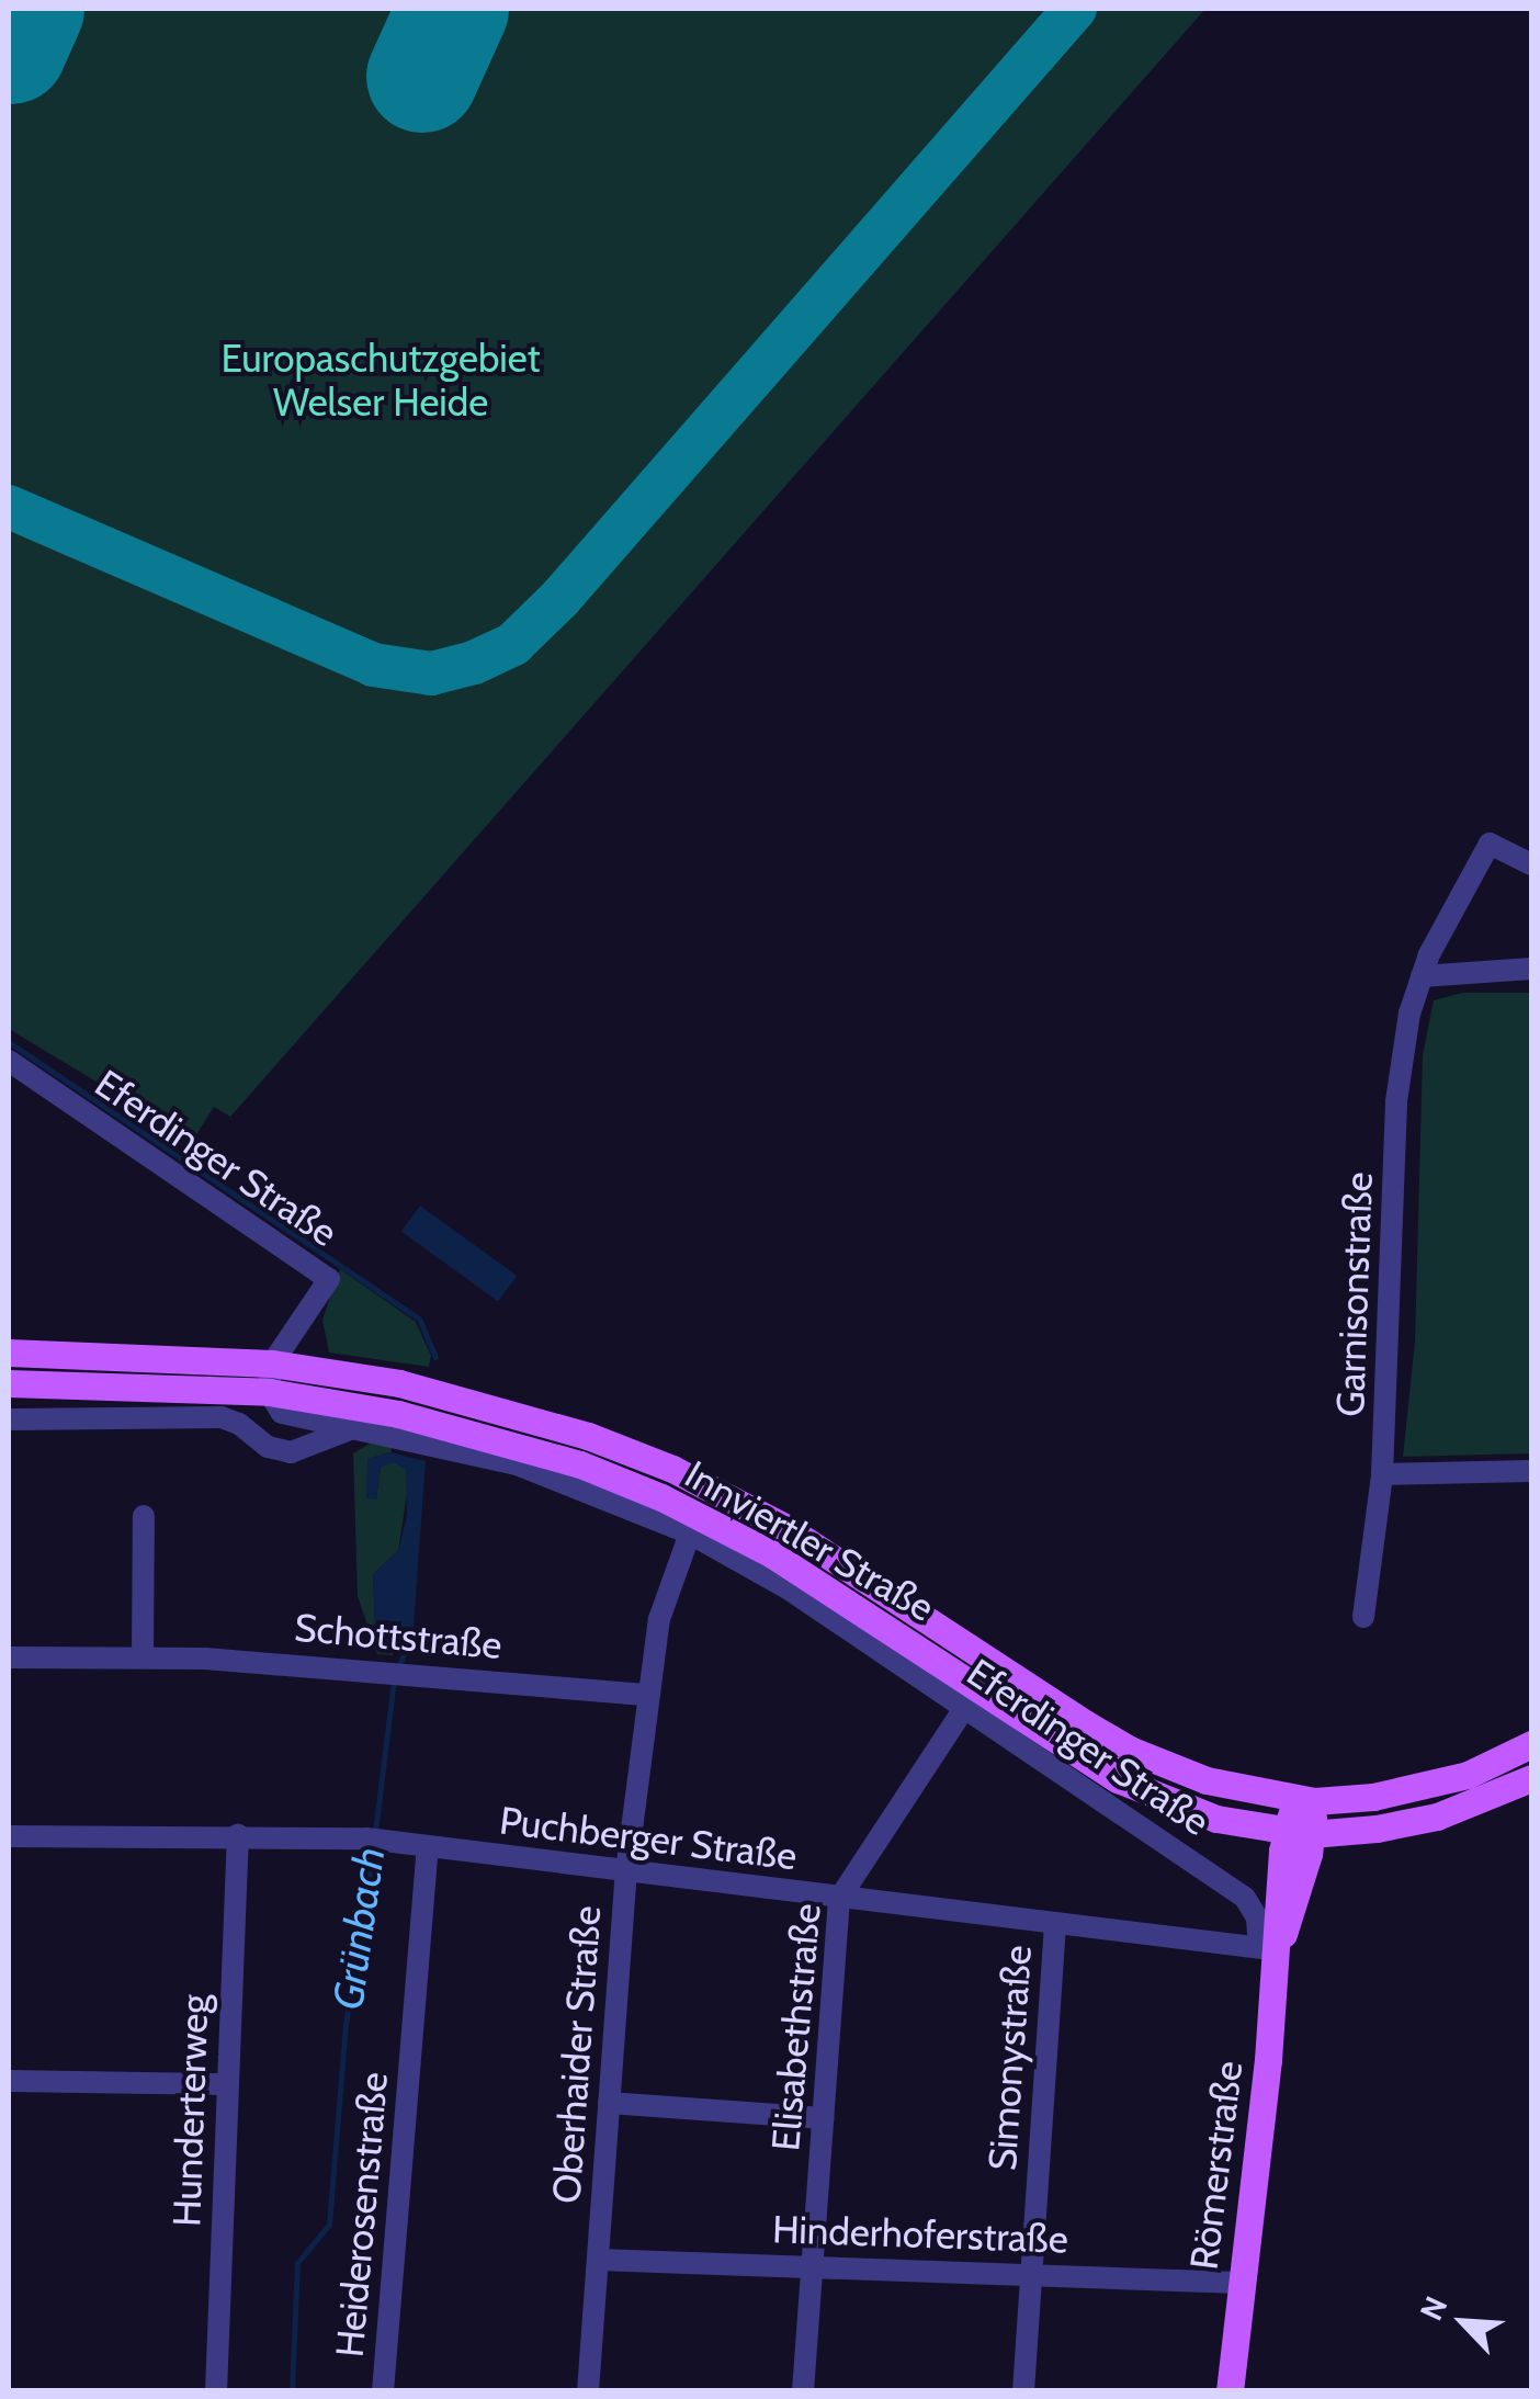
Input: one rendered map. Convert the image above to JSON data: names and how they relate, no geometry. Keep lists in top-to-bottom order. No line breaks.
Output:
{"streets":{"main road":["Innviertler Straße","Römerstraße"],"street":["Eferdinger Straße","Garnisonstraße","Schottstraße","Puchberger Straße","Elisabethstraße","Oberhaider Straße","Simonystraße","Hunderterweg","Heiderosenstraße","Hinderhoferstraße"]},"crossings":[["Eferdinger Straße","Innviertler Straße"],["Eferdinger Straße","Puchberger Straße"],["Eferdinger Straße","Elisabethstraße"],["Eferdinger Straße","Oberhaider Straße"],["Eferdinger Straße","Römerstraße"],["Innviertler Straße","Römerstraße"],["Schottstraße","Oberhaider Straße"],["Puchberger Straße","Elisabethstraße"],["Puchberger Straße","Oberhaider Straße"],["Puchberger Straße","Simonystraße"],["Puchberger Straße","Hunderterweg"],["Puchberger Straße","Römerstraße"],["Puchberger Straße","Heiderosenstraße"],["Elisabethstraße","Hinderhoferstraße"],["Oberhaider Straße","Hinderhoferstraße"],["Simonystraße","Hinderhoferstraße"],["Römerstraße","Hinderhoferstraße"]],"water":["Grünbach"],"parks":["Europaschutzgebiet Welser Heide"],"north":"top left"}
